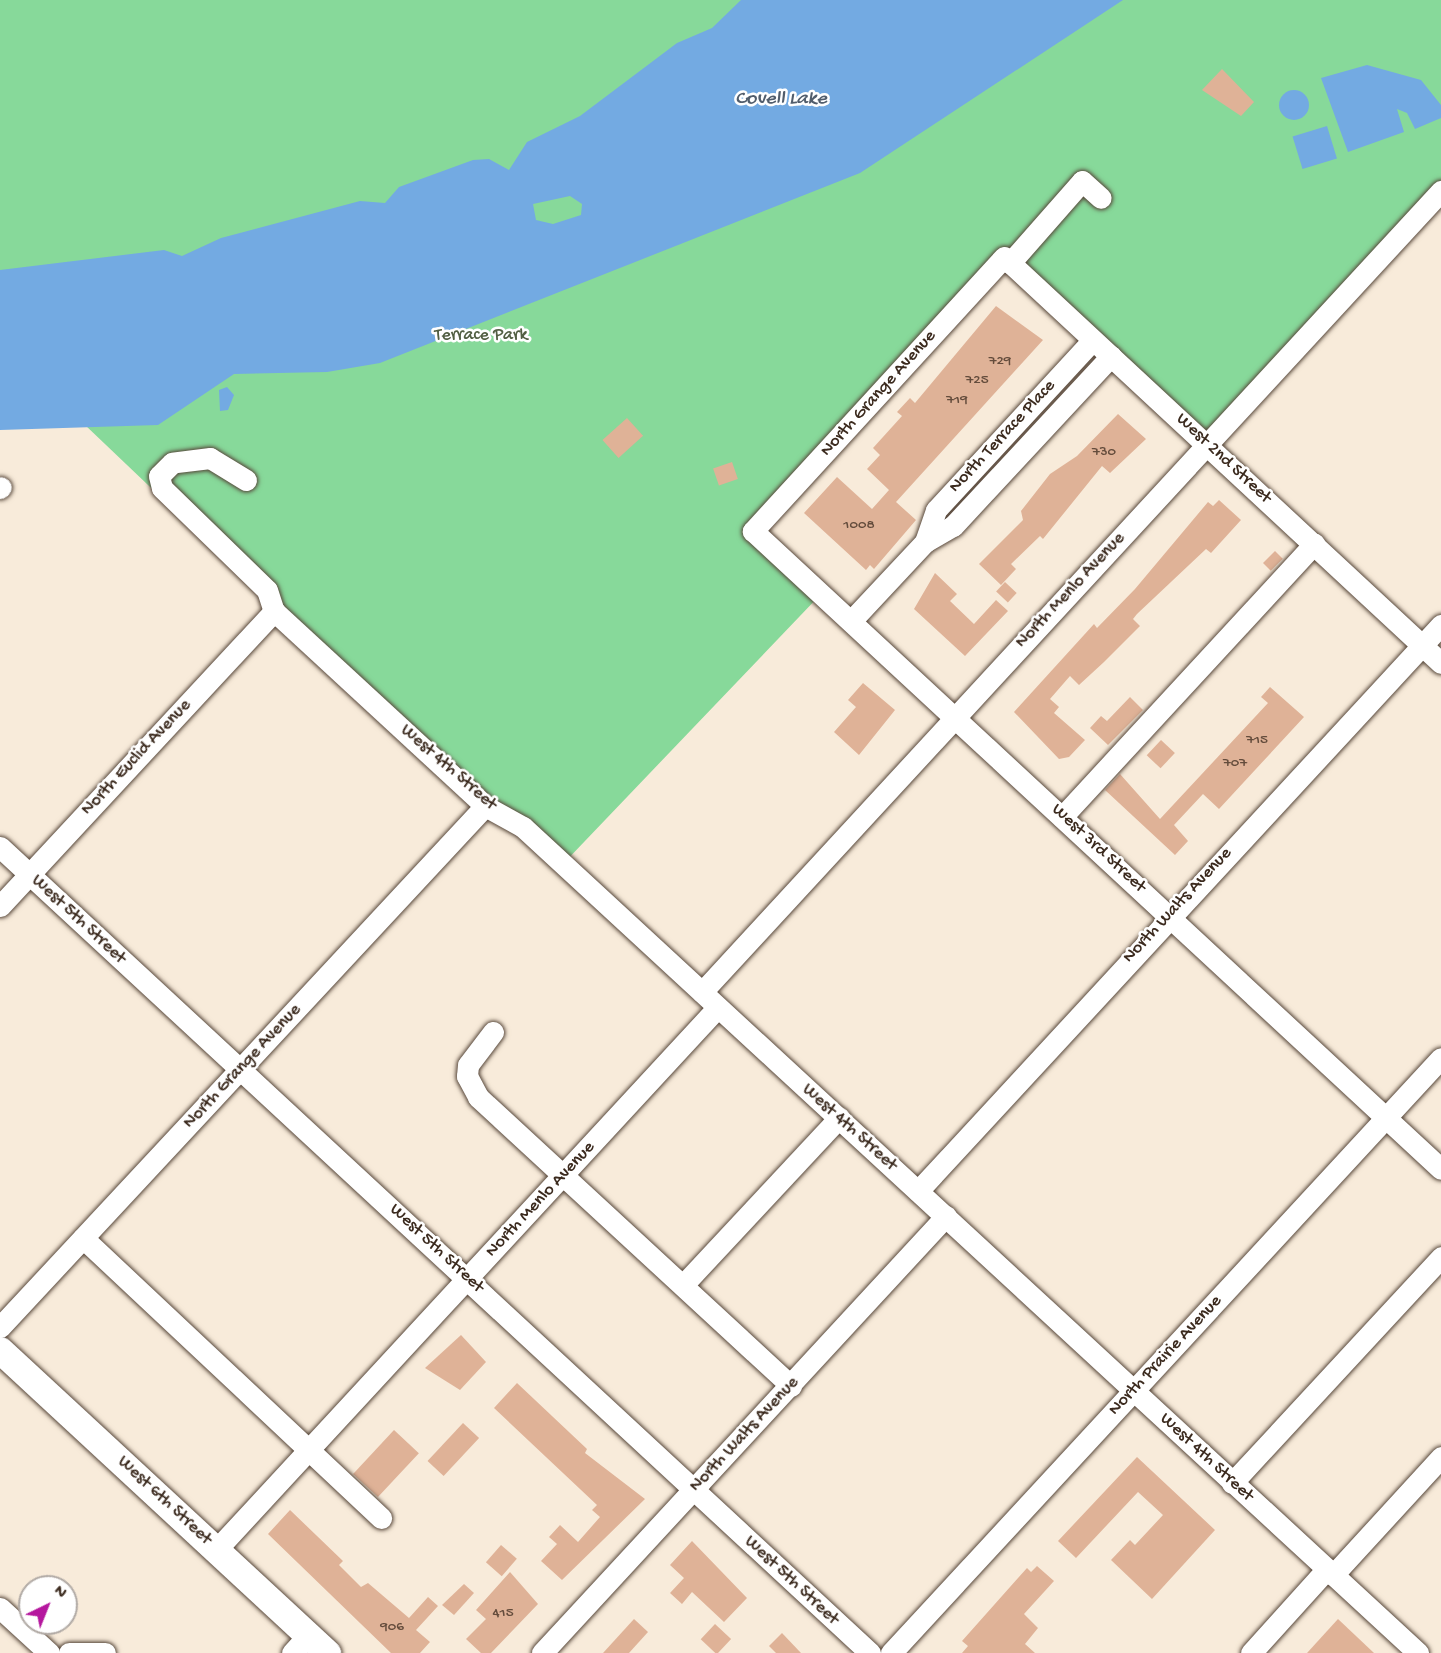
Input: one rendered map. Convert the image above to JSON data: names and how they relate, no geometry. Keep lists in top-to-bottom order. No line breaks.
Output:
{"streets":{"main road":["West 6th Street"],"street":["North Grange Avenue","North Terrace Place","West 2nd Street","North Menlo Avenue","North Euclid Avenue","West 4th Street","West 3rd Street","North Walts Avenue","West 5th Street","North Prairie Avenue"]},"crossings":[["North Grange Avenue","West 2nd Street"],["North Grange Avenue","West 4th Street"],["North Grange Avenue","West 3rd Street"],["North Grange Avenue","West 5th Street"],["North Terrace Place","West 2nd Street"],["North Terrace Place","West 3rd Street"],["West 2nd Street","North Menlo Avenue"],["West 2nd Street","North Walts Avenue"],["North Menlo Avenue","West 4th Street"],["North Menlo Avenue","West 3rd Street"],["North Menlo Avenue","West 5th Street"],["North Menlo Avenue","West 6th Street"],["North Euclid Avenue","West 4th Street"],["North Euclid Avenue","West 5th Street"],["West 4th Street","North Walts Avenue"],["West 4th Street","North Prairie Avenue"],["West 3rd Street","North Walts Avenue"],["West 3rd Street","North Prairie Avenue"],["North Walts Avenue","West 5th Street"]],"water":["Covell Lake"],"parks":["Terrace Park"],"house_numbers":["729","725","719","730","1008","715","707","415","906"],"north":"top right"}
